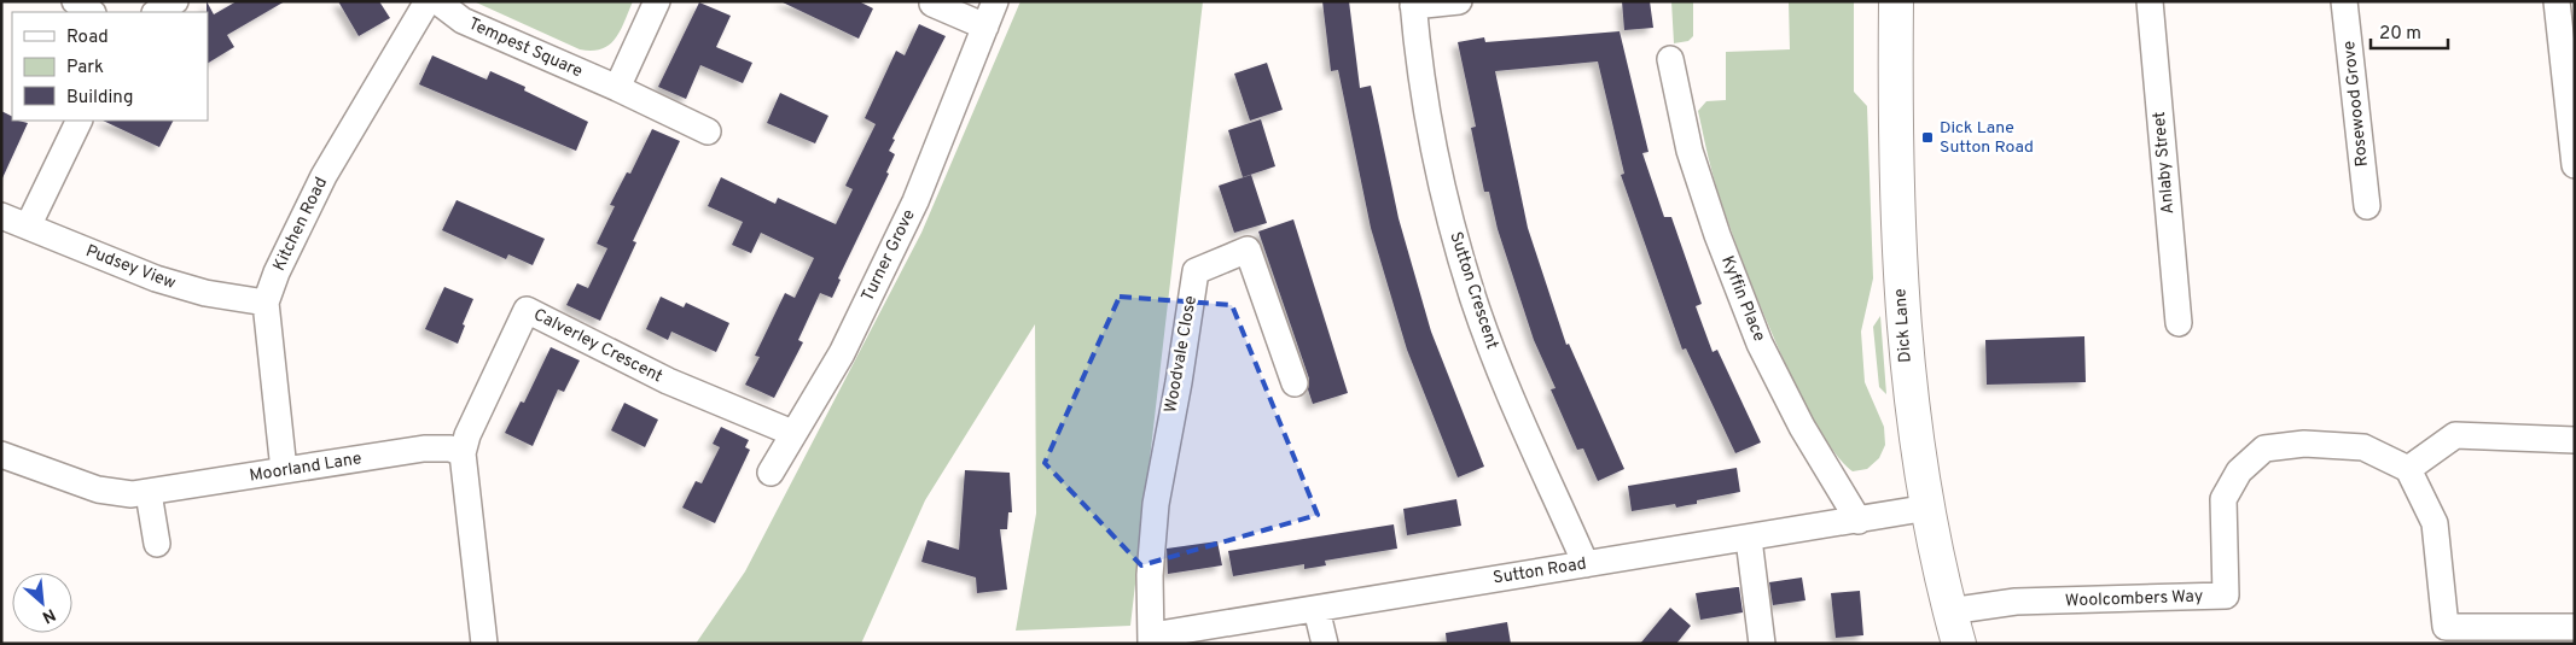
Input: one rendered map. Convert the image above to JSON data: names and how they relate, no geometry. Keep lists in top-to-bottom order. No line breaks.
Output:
{"streets":{"street":["Tempest Square","Rosewood Grove","Anlaby Street","Kitchen Road","Turner Grove","Pudsey View","Sutton Crescent","Kyffin Place","Dick Lane","Calverley Crescent","Woodvale Close","Moorland Lane","Sutton Road","Woolcombers Way"]},"crossings":[["Kitchen Road","Pudsey View"],["Kitchen Road","Moorland Lane"],["Turner Grove","Calverley Crescent"],["Sutton Crescent","Sutton Road"],["Kyffin Place","Sutton Road"],["Dick Lane","Sutton Road"],["Dick Lane","Woolcombers Way"],["Calverley Crescent","Moorland Lane"],["Woodvale Close","Sutton Road"]],"places":{"transit":["Dick Lane Sutton Road"]},"legend":["Road","Park","Building"],"scale_bar":"20 m","north":"bottom right"}
